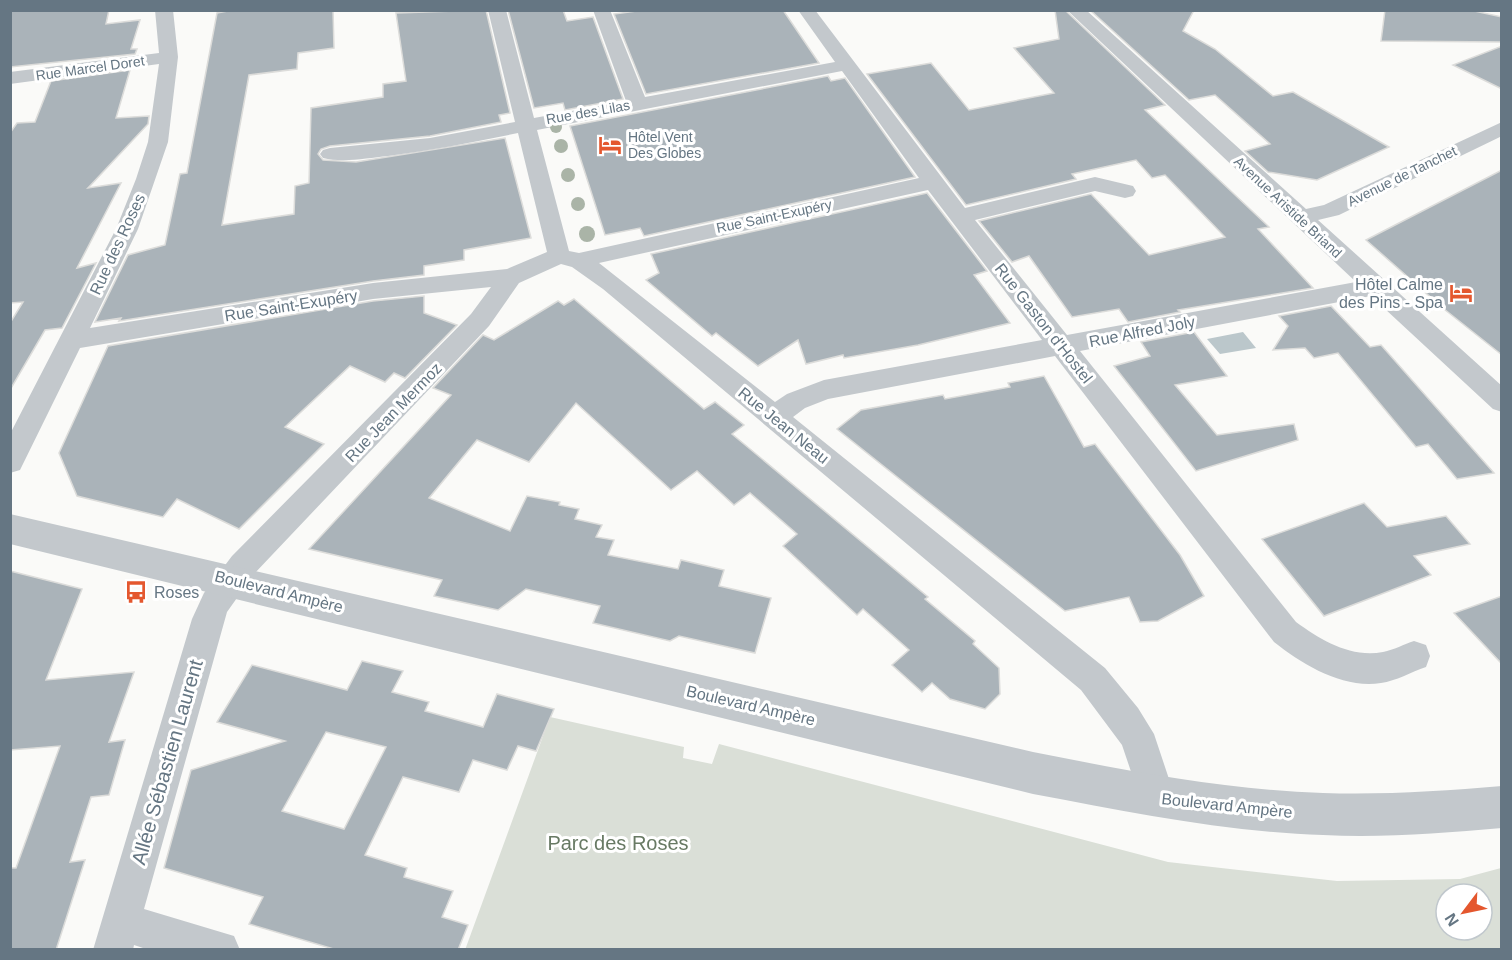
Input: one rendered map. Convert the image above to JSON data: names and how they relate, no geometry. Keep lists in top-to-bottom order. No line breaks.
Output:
{"streets":{"street":["Rue Marcel Doret","Rue des Lilas","Avenue de Tanchet","Avenue Aristide Briand","Rue Saint-Exupéry","Rue des Roses","Rue Gaston d'Hostel","Rue Alfred Joly","Rue Jean Mermoz","Rue Jean Neau","Boulevard Ampère","Allée Sébastien Laurent"]},"crossings":[["Rue Marcel Doret","Rue des Roses"],["Rue des Lilas","Rue Gaston d'Hostel"],["Avenue de Tanchet","Avenue Aristide Briand"],["Avenue Aristide Briand","Rue Alfred Joly"],["Rue Saint-Exupéry","Rue des Roses"],["Rue Saint-Exupéry","Rue Gaston d'Hostel"],["Rue Saint-Exupéry","Rue Jean Mermoz"],["Rue Saint-Exupéry","Rue Jean Neau"],["Rue Gaston d'Hostel","Rue Alfred Joly"],["Rue Alfred Joly","Rue Jean Neau"],["Rue Jean Mermoz","Boulevard Ampère"],["Rue Jean Mermoz","Allée Sébastien Laurent"],["Rue Jean Neau","Boulevard Ampère"],["Boulevard Ampère","Allée Sébastien Laurent"]],"parks":["Parc des Roses"],"places":{"hotel":["Hôtel Vent Des Globes","Hôtel Calme des Pins - Spa"],"bus stop":["Roses"]},"north":"bottom left"}
